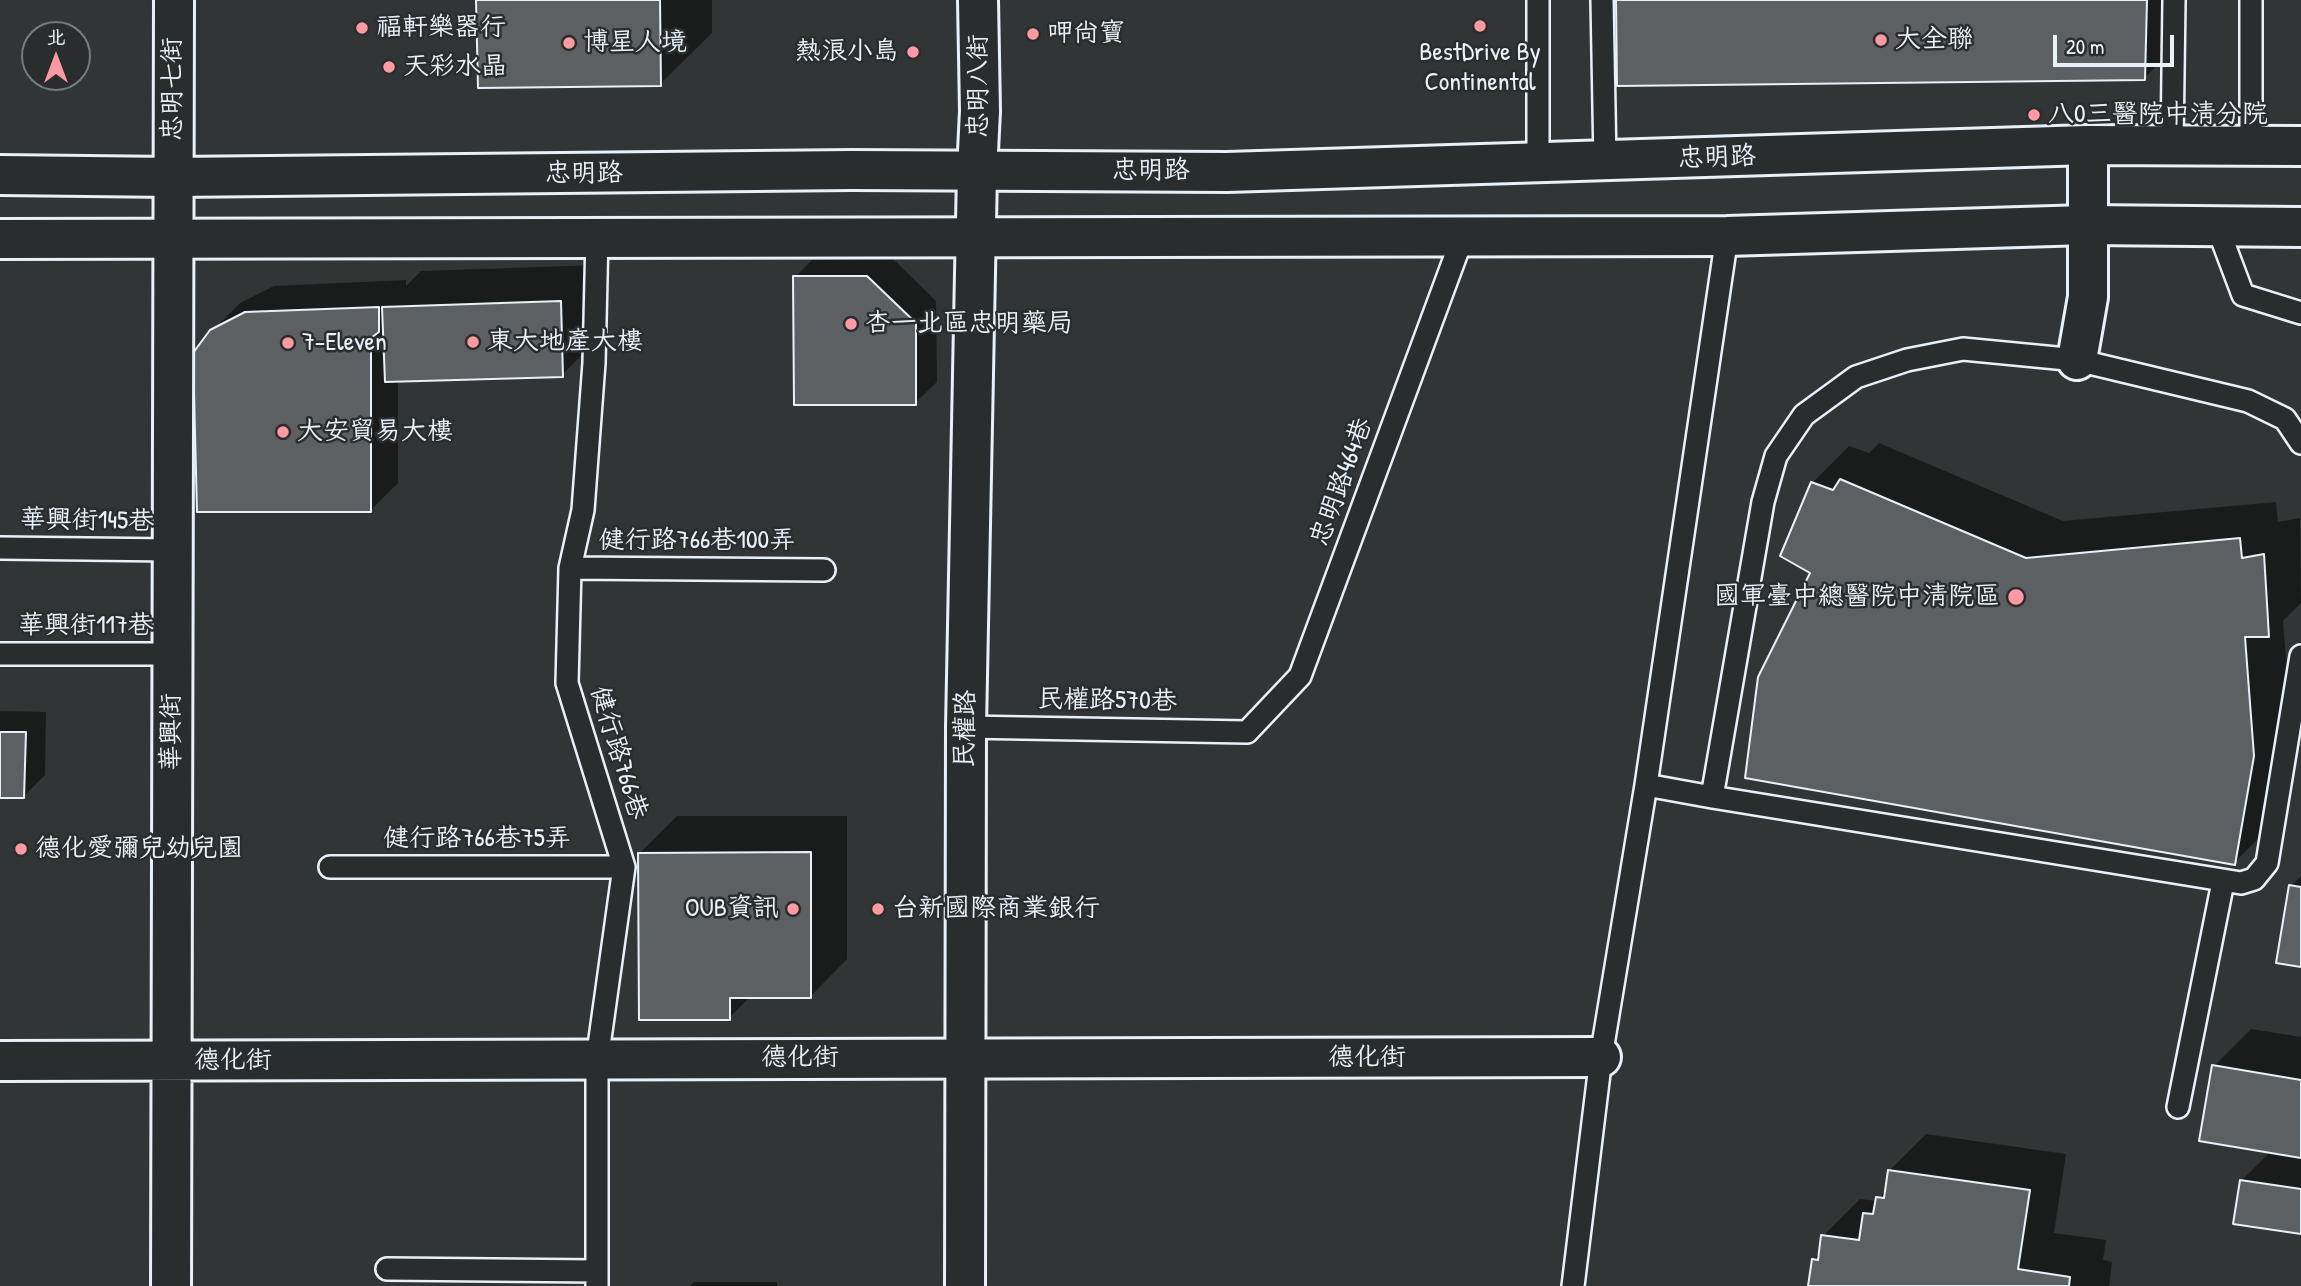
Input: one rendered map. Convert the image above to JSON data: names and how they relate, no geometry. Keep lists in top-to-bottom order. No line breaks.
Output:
{"streets":{"main road":["忠明八街","忠明七街","忠明路","民權路","華興街","德化街"],"lane":["忠明路464巷","華興街145巷","健行路766巷100弄","華興街117巷","民權路570巷","健行路766巷","健行路766巷75弄"]},"crossings":[["忠明八街","忠明路"],["忠明八街","民權路"],["忠明七街","忠明路"],["忠明七街","華興街"],["忠明路","民權路"],["忠明路","華興街"],["忠明路464巷","民權路570巷"],["華興街145巷","華興街"],["健行路766巷100弄","健行路766巷"],["華興街117巷","華興街"],["民權路570巷","民權路"],["民權路","德化街"],["華興街","德化街"],["健行路766巷","健行路766巷75弄"],["健行路766巷","德化街"]],"places":["BestDrive By Continental","福軒樂器行","呷尚寶","大全聯","博星人境","熱浪小島","天彩水晶","八0三醫院中清分院","杏一北區忠明藥局","東大地產大樓","7-Eleven","大安貿易大樓","國軍臺中總醫院中清院區","德化愛彌兒幼兒園","OUB資訊","台新國際商業銀行"],"scale_bar":"20 m","north":"top"}
